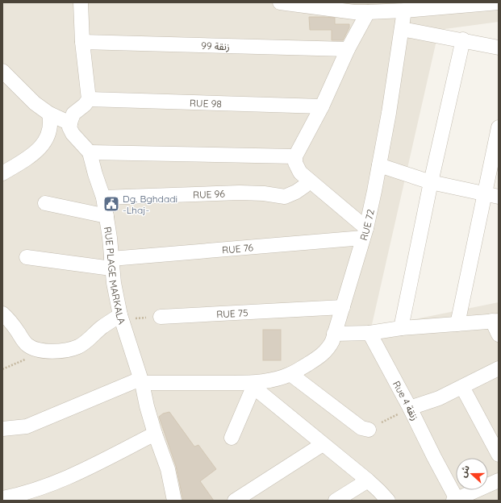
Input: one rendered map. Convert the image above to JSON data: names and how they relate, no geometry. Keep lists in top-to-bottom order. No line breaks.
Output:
{"streets":{"street":["زنقة 99","RUE 98","RUE 96","RUE 72","RUE 76","RUE PLAGE MARKALA","RUE 75","Rue 4 زنقة"]},"crossings":[["RUE 96","RUE PLAGE MARKALA"],["RUE 72","RUE 76"],["RUE 72","RUE PLAGE MARKALA"],["RUE 72","RUE 75"],["RUE 76","RUE PLAGE MARKALA"]],"places":{"public building":["Dg. Bghdadi -Lhaj-"]},"north":"left"}
